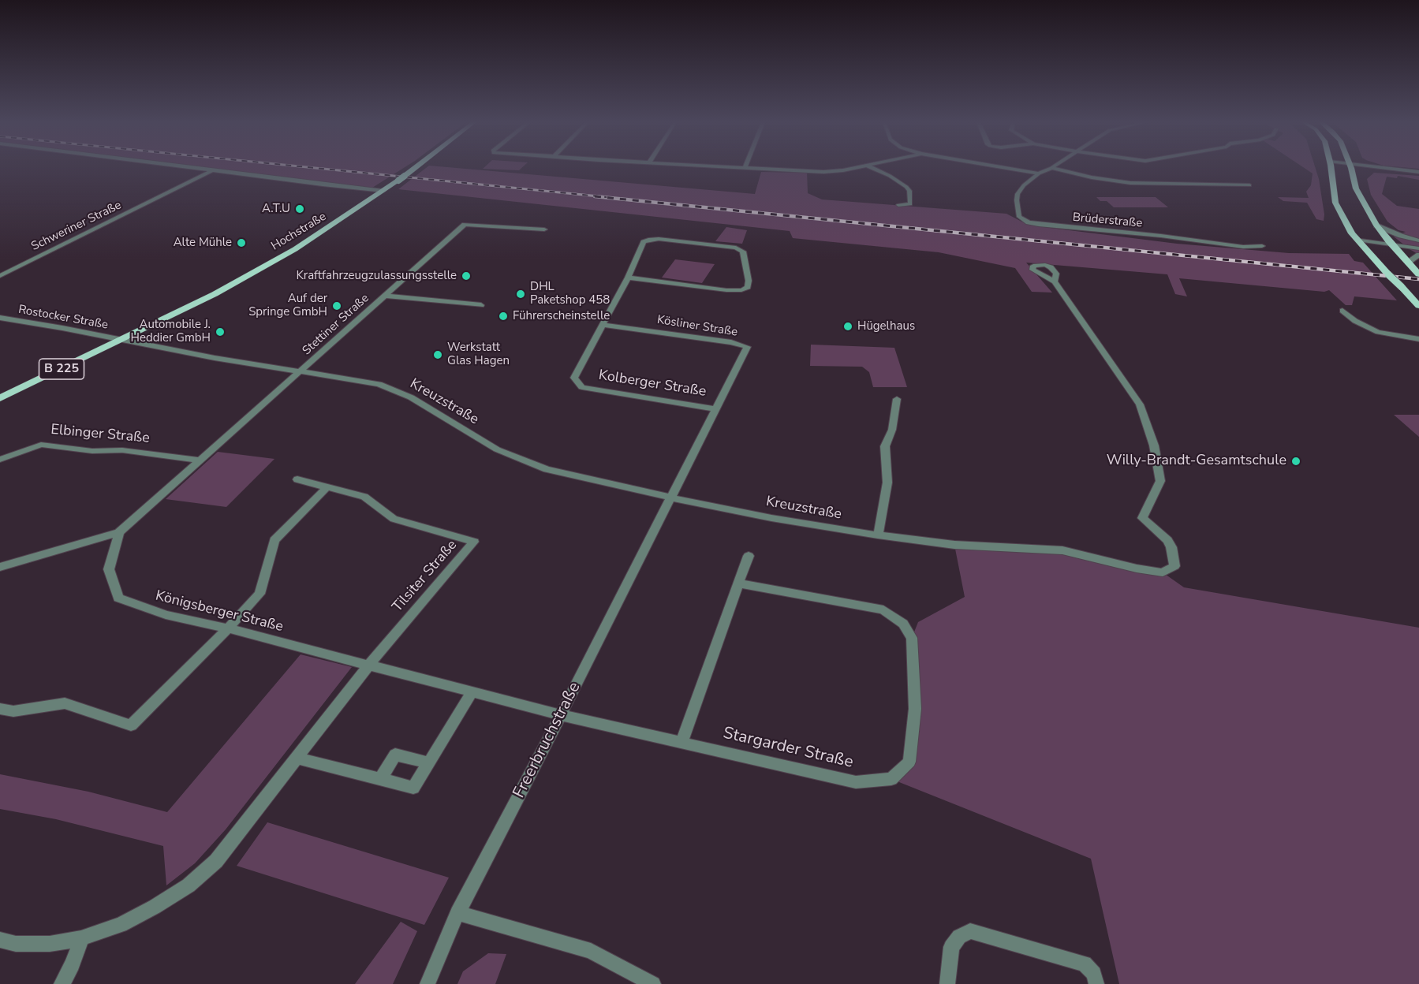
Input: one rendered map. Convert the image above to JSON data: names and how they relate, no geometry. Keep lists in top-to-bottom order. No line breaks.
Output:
{"streets":{"main road":["Hochstraße","B 225"],"street":["Brüderstraße","Schweriner Straße","Rostocker Straße","Stettiner Straße","Kösliner Straße","Kolberger Straße","Kreuzstraße","Elbinger Straße","Tilsiter Straße","Königsberger Straße","Freerbruchstraße","Stargarder Straße"]},"crossings":[["Hochstraße","Rostocker Straße"],["Hochstraße","B 225"],["Hochstraße","Kreuzstraße"],["Rostocker Straße","B 225"],["Rostocker Straße","Kreuzstraße"],["Stettiner Straße","Kreuzstraße"],["Kösliner Straße","Kolberger Straße"],["B 225","Kreuzstraße"],["Kolberger Straße","Kreuzstraße"],["Kolberger Straße","Freerbruchstraße"],["Kreuzstraße","Freerbruchstraße"],["Tilsiter Straße","Königsberger Straße"],["Königsberger Straße","Freerbruchstraße"],["Königsberger Straße","Stargarder Straße"],["Freerbruchstraße","Stargarder Straße"]],"places":["A.T.U","Alte Mühle","Kraftfahrzeugzulassungsstelle","DHL Paketshop 458","Auf der Springe GmbH","Führerscheinstelle","Hügelhaus","Automobile J. Heddier GmbH","Werkstatt Glas Hagen","Willy-Brandt-Gesamtschule"]}
